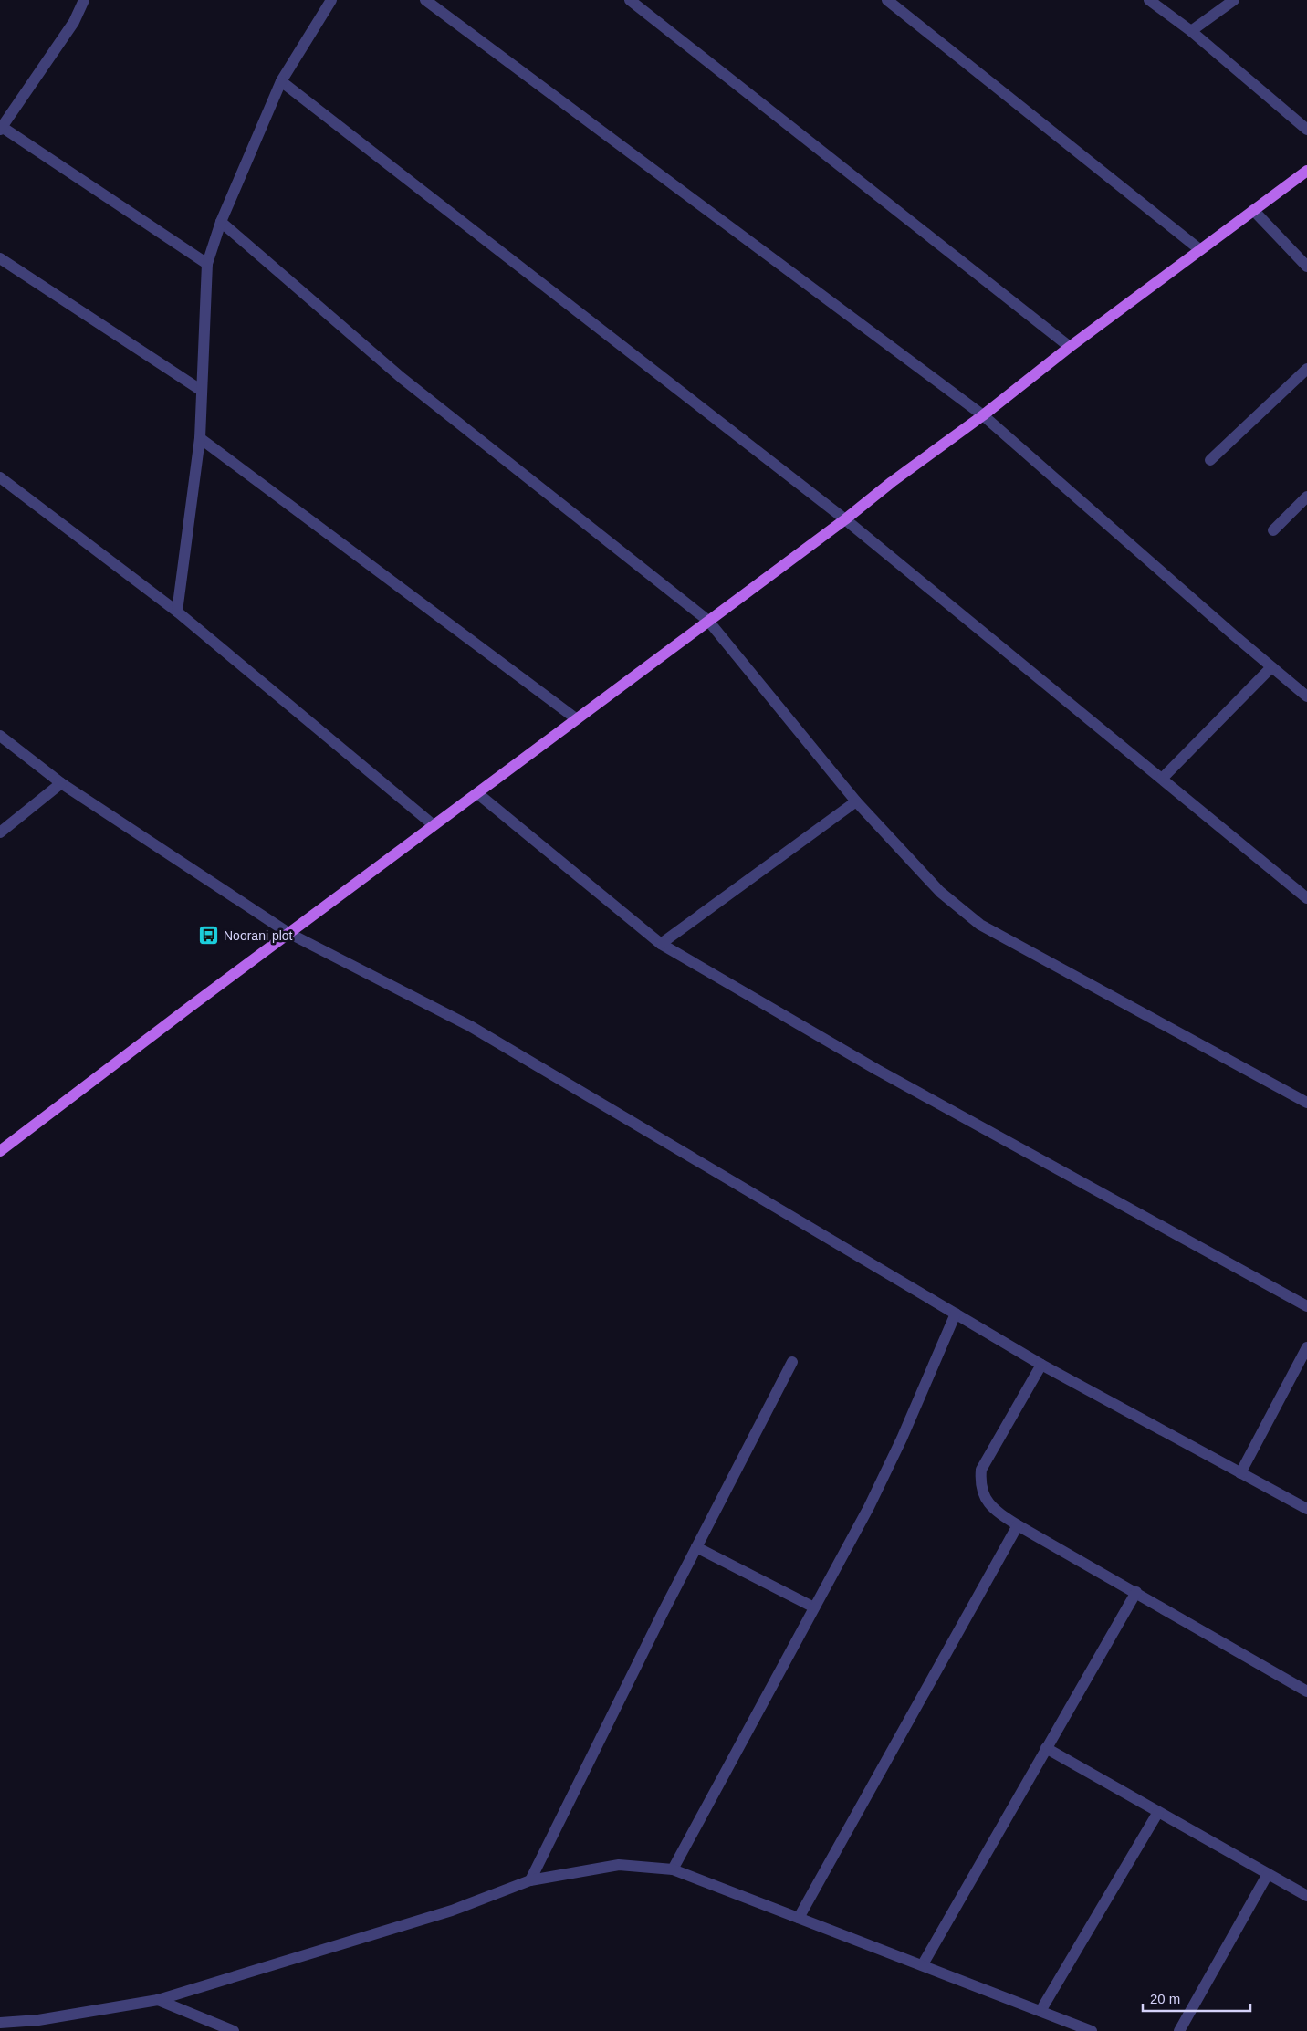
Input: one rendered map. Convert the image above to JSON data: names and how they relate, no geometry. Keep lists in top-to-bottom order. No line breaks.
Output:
{"places":{"bus stop":["Noorani plot"]},"scale_bar":"20 m"}
